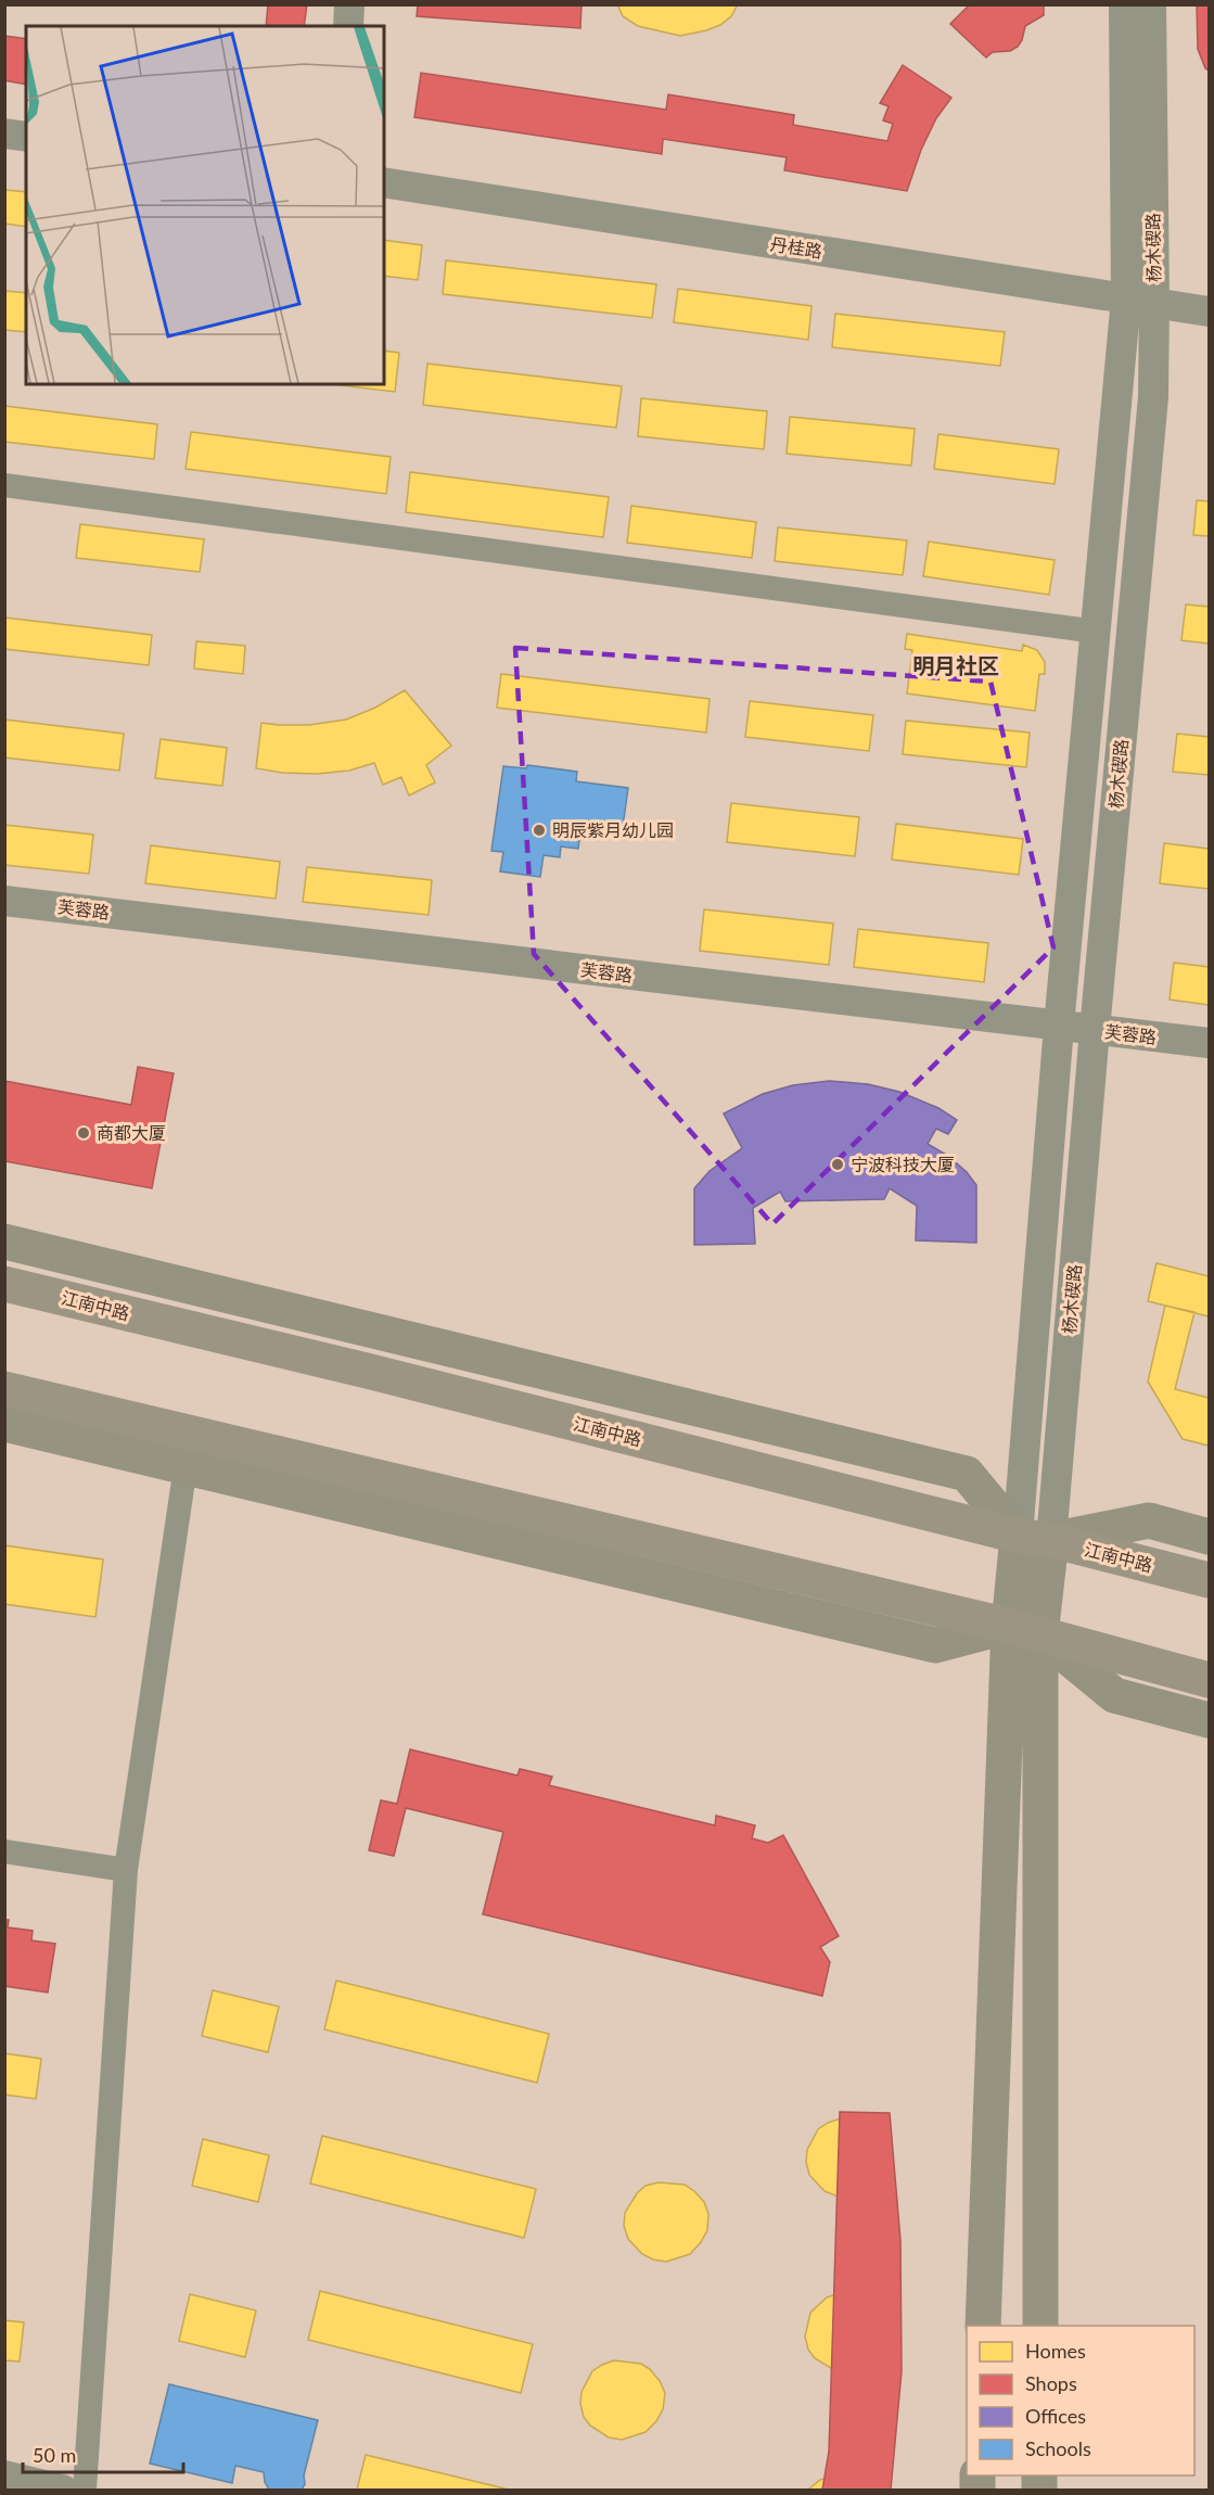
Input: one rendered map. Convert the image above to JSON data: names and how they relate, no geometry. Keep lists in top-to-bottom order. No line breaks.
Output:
{"streets":{"main road":["江南中路"],"street":["丹桂路","杨木碶路","芙蓉路"]},"crossings":[["丹桂路","杨木碶路"],["杨木碶路","芙蓉路"],["杨木碶路","江南中路"]],"districts":["明月社区"],"places":["明辰紫月幼儿园","商都大厦","宁波科技大厦"],"legend":["Homes","Shops","Offices","Schools"],"scale_bar":"50 m"}
